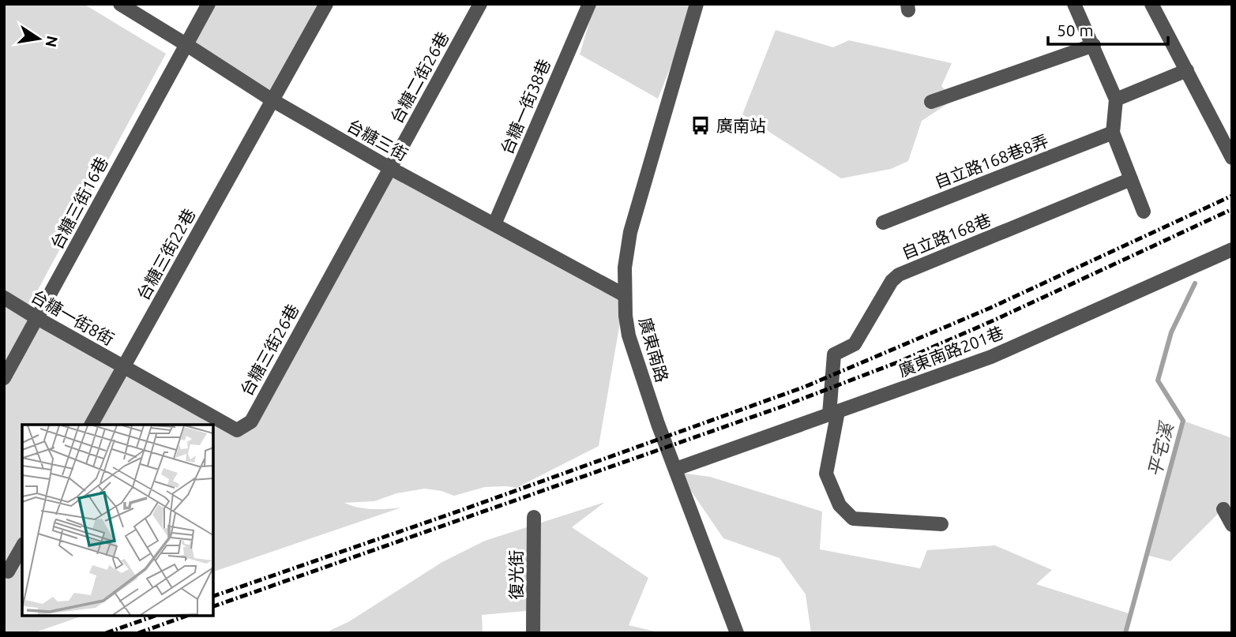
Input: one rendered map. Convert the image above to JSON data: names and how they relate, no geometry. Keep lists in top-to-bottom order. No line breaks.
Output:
{"streets":{"street":["台糖二街26巷","台糖一街38巷","台糖三街","自立路168巷8弄","台糖三街16巷","自立路168巷","台糖三街22巷","台糖一街8街","台糖三街26巷","廣東南路","廣東南路201巷","復光街"]},"crossings":[["台糖二街26巷","台糖三街"],["台糖二街26巷","台糖三街26巷"],["台糖一街38巷","台糖三街"],["台糖三街","台糖三街16巷"],["台糖三街","台糖三街22巷"],["台糖三街","台糖三街26巷"],["台糖三街","廣東南路"],["台糖三街16巷","台糖一街8街"],["自立路168巷","廣東南路201巷"],["台糖三街22巷","台糖一街8街"],["台糖三街22巷","台糖三街26巷"],["台糖一街8街","台糖三街26巷"],["廣東南路","廣東南路201巷"]],"water":["平宅溪"],"places":{"bus stop":["廣南站"]},"scale_bar":"50 m","north":"right"}
